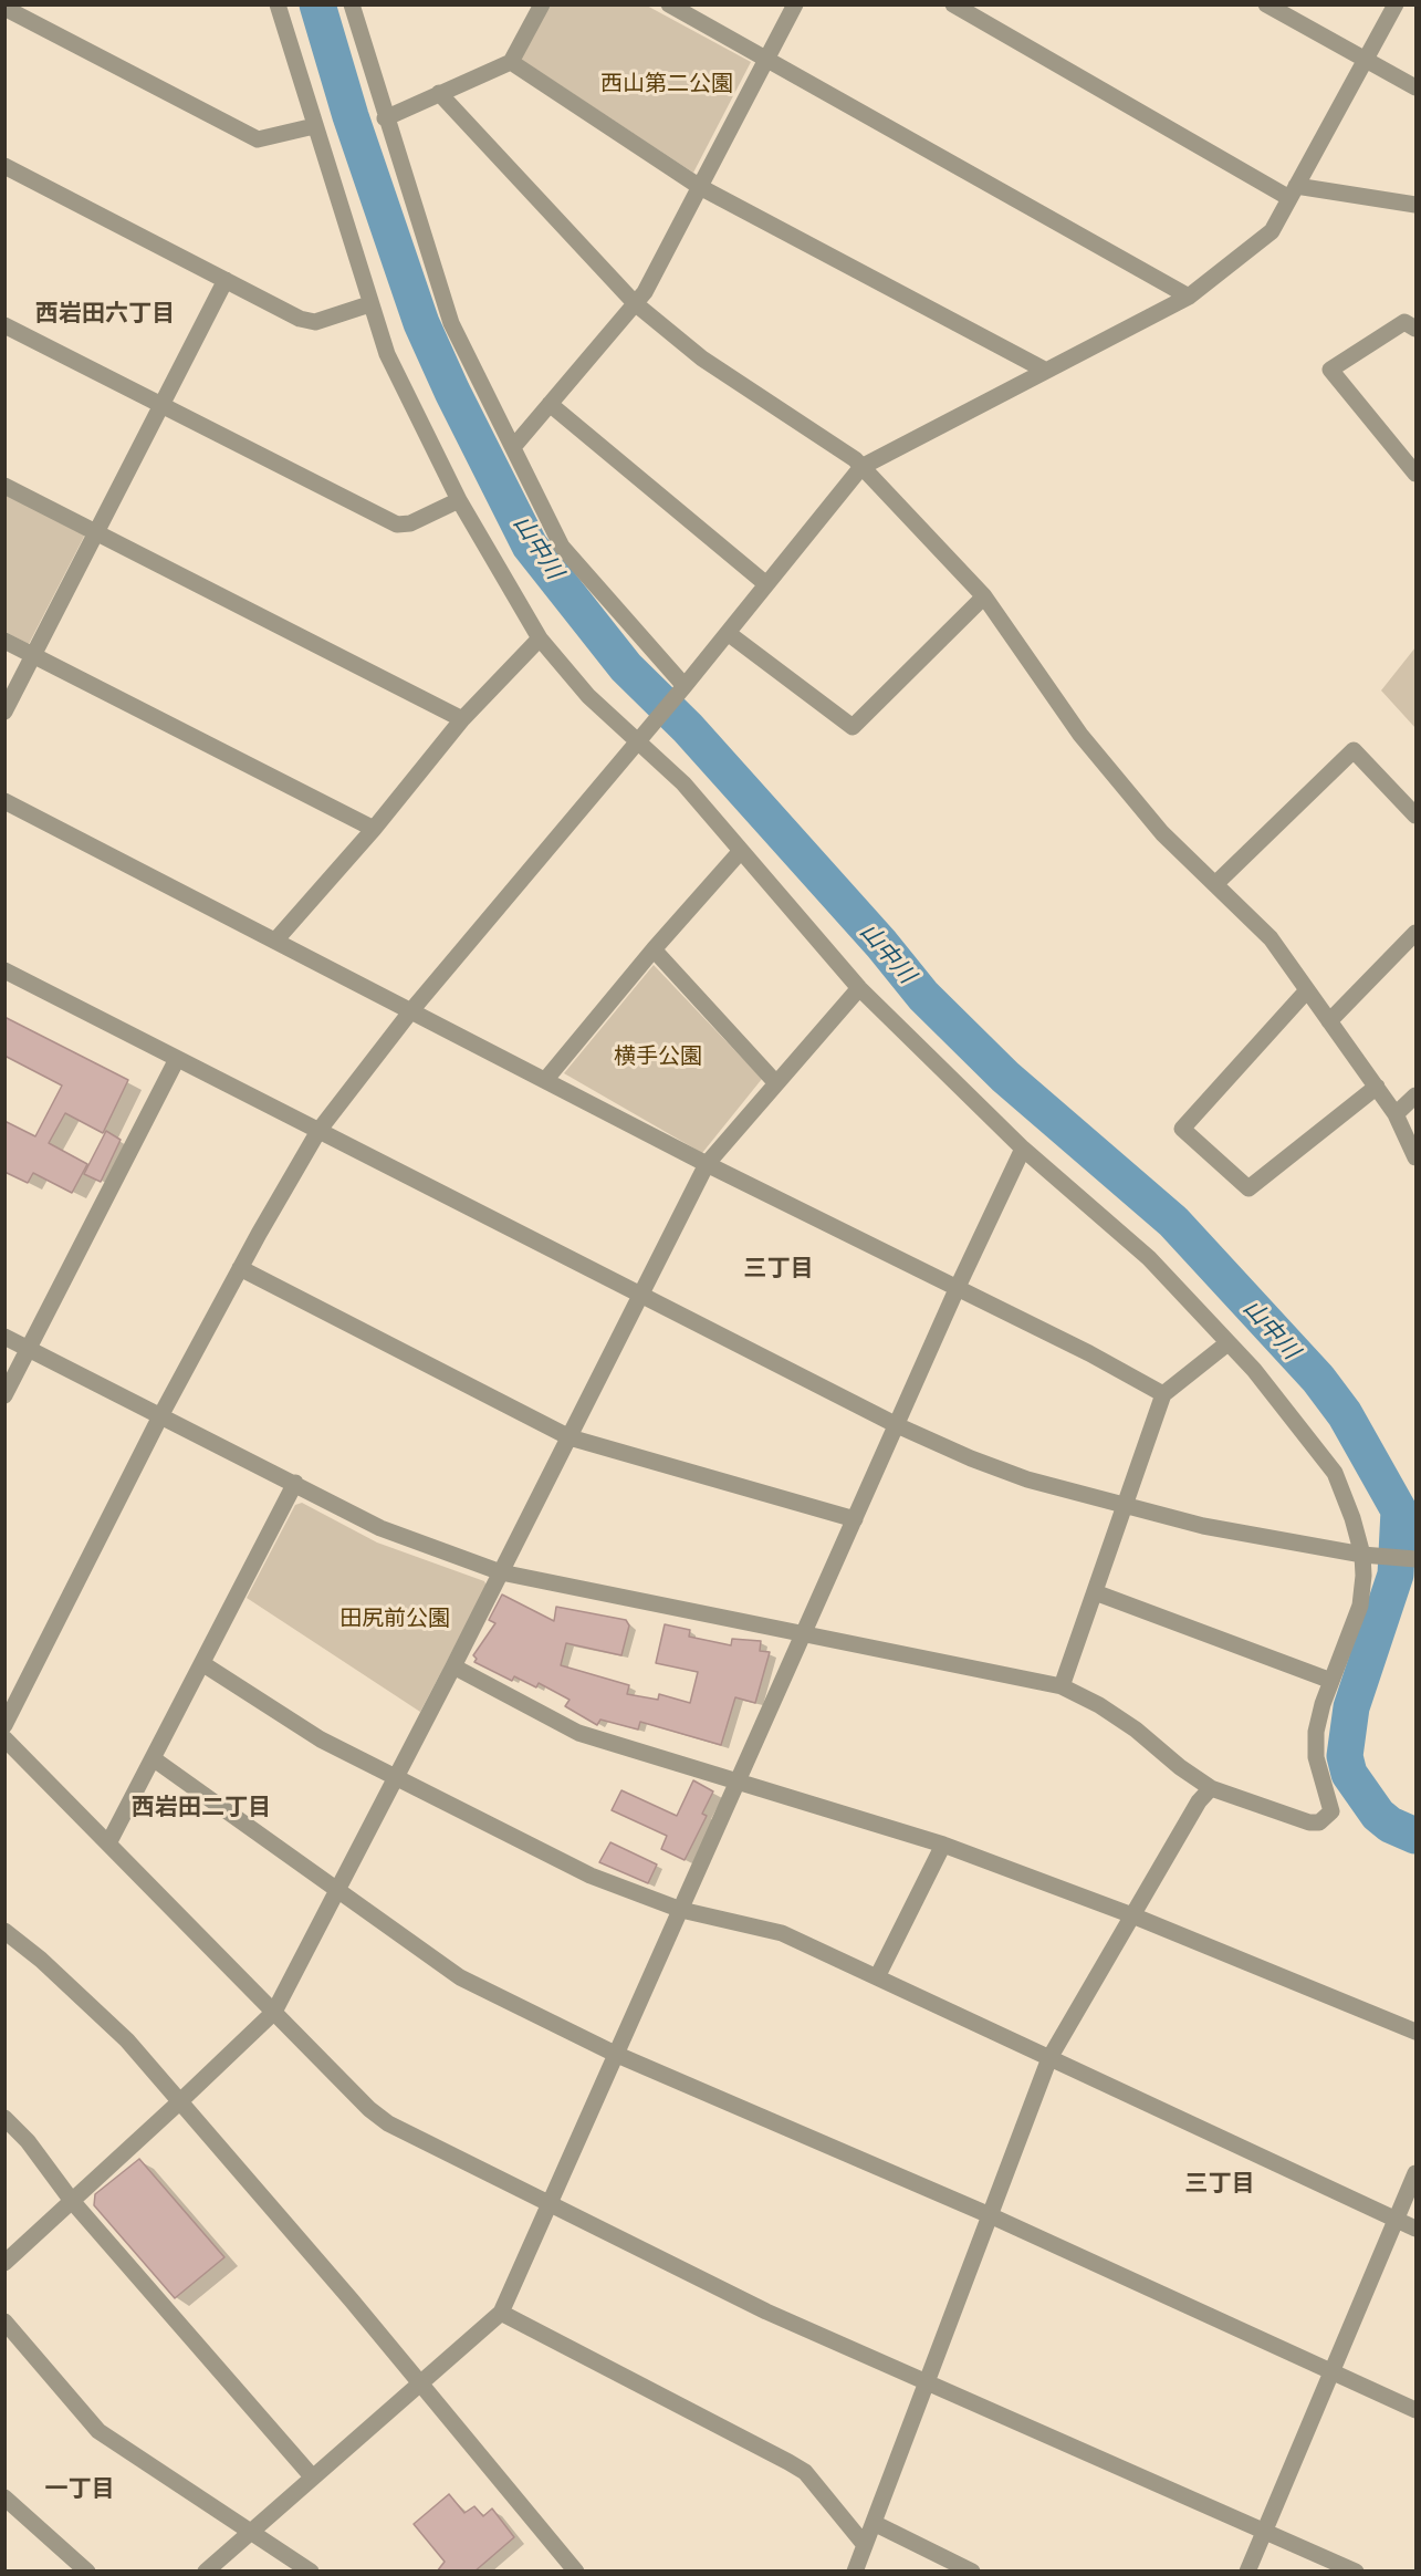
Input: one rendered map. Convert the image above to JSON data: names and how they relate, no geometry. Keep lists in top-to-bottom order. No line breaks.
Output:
{"districts":["西岩田六丁目","三丁目","西岩田二丁目","三丁目","一丁目"],"water":["山中川"],"parks":["西山第二公園","横手公園","田尻前公園"]}
